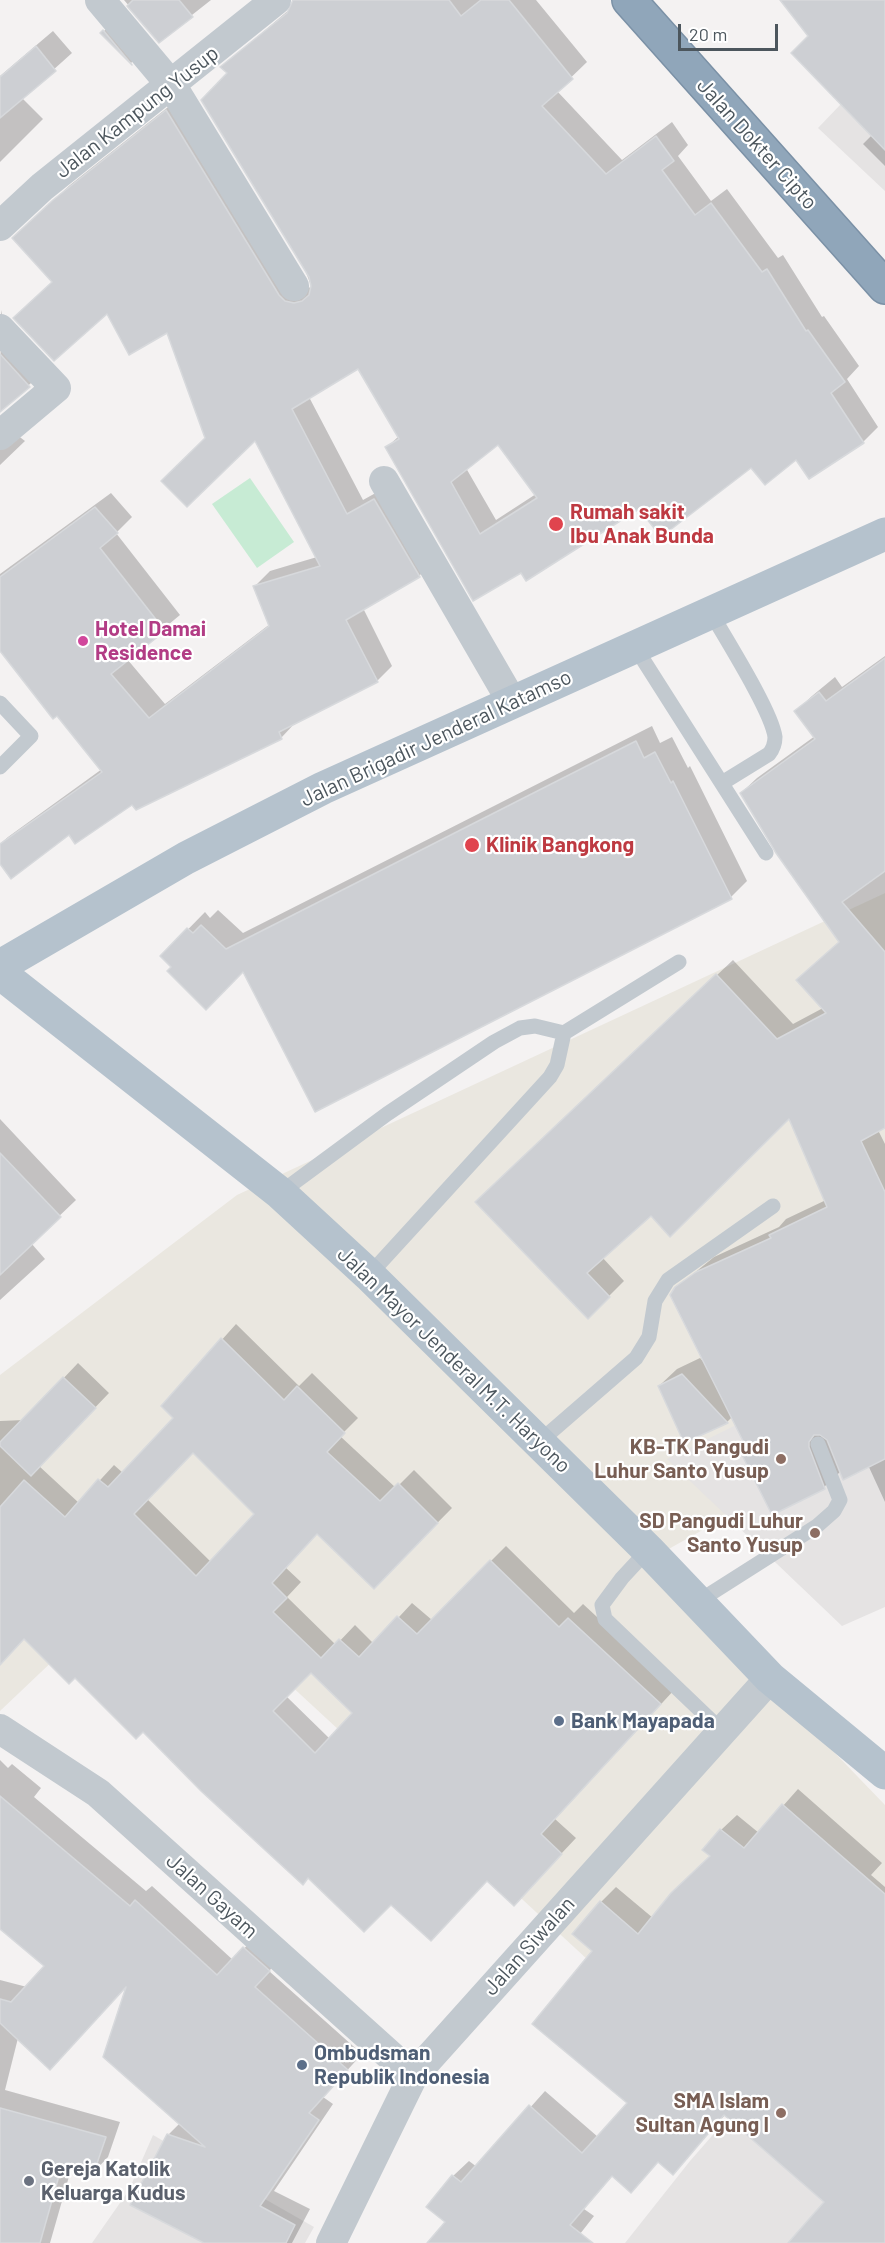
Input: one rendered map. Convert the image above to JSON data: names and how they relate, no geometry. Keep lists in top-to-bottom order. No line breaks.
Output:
{"streets":{"highway":["Jalan Dokter Cipto"],"main road":["Jalan Brigadir Jenderal Katamso","Jalan Mayor Jenderal M.T. Haryono"],"street":["Jalan Kampung Yusup","Jalan Gayam","Jalan Siwalan"]},"crossings":[["Jalan Mayor Jenderal M.T. Haryono","Jalan Siwalan"],["Jalan Gayam","Jalan Siwalan"]],"places":["Rumah sakit Ibu Anak Bunda","Hotel Damai Residence","Klinik Bangkong","KB-TK Pangudi Luhur Santo Yusup","SD Pangudi Luhur Santo Yusup","Bank Mayapada","Ombudsman Republik Indonesia","SMA Islam Sultan Agung I","Gereja Katolik Keluarga Kudus"],"scale_bar":"20 m"}
